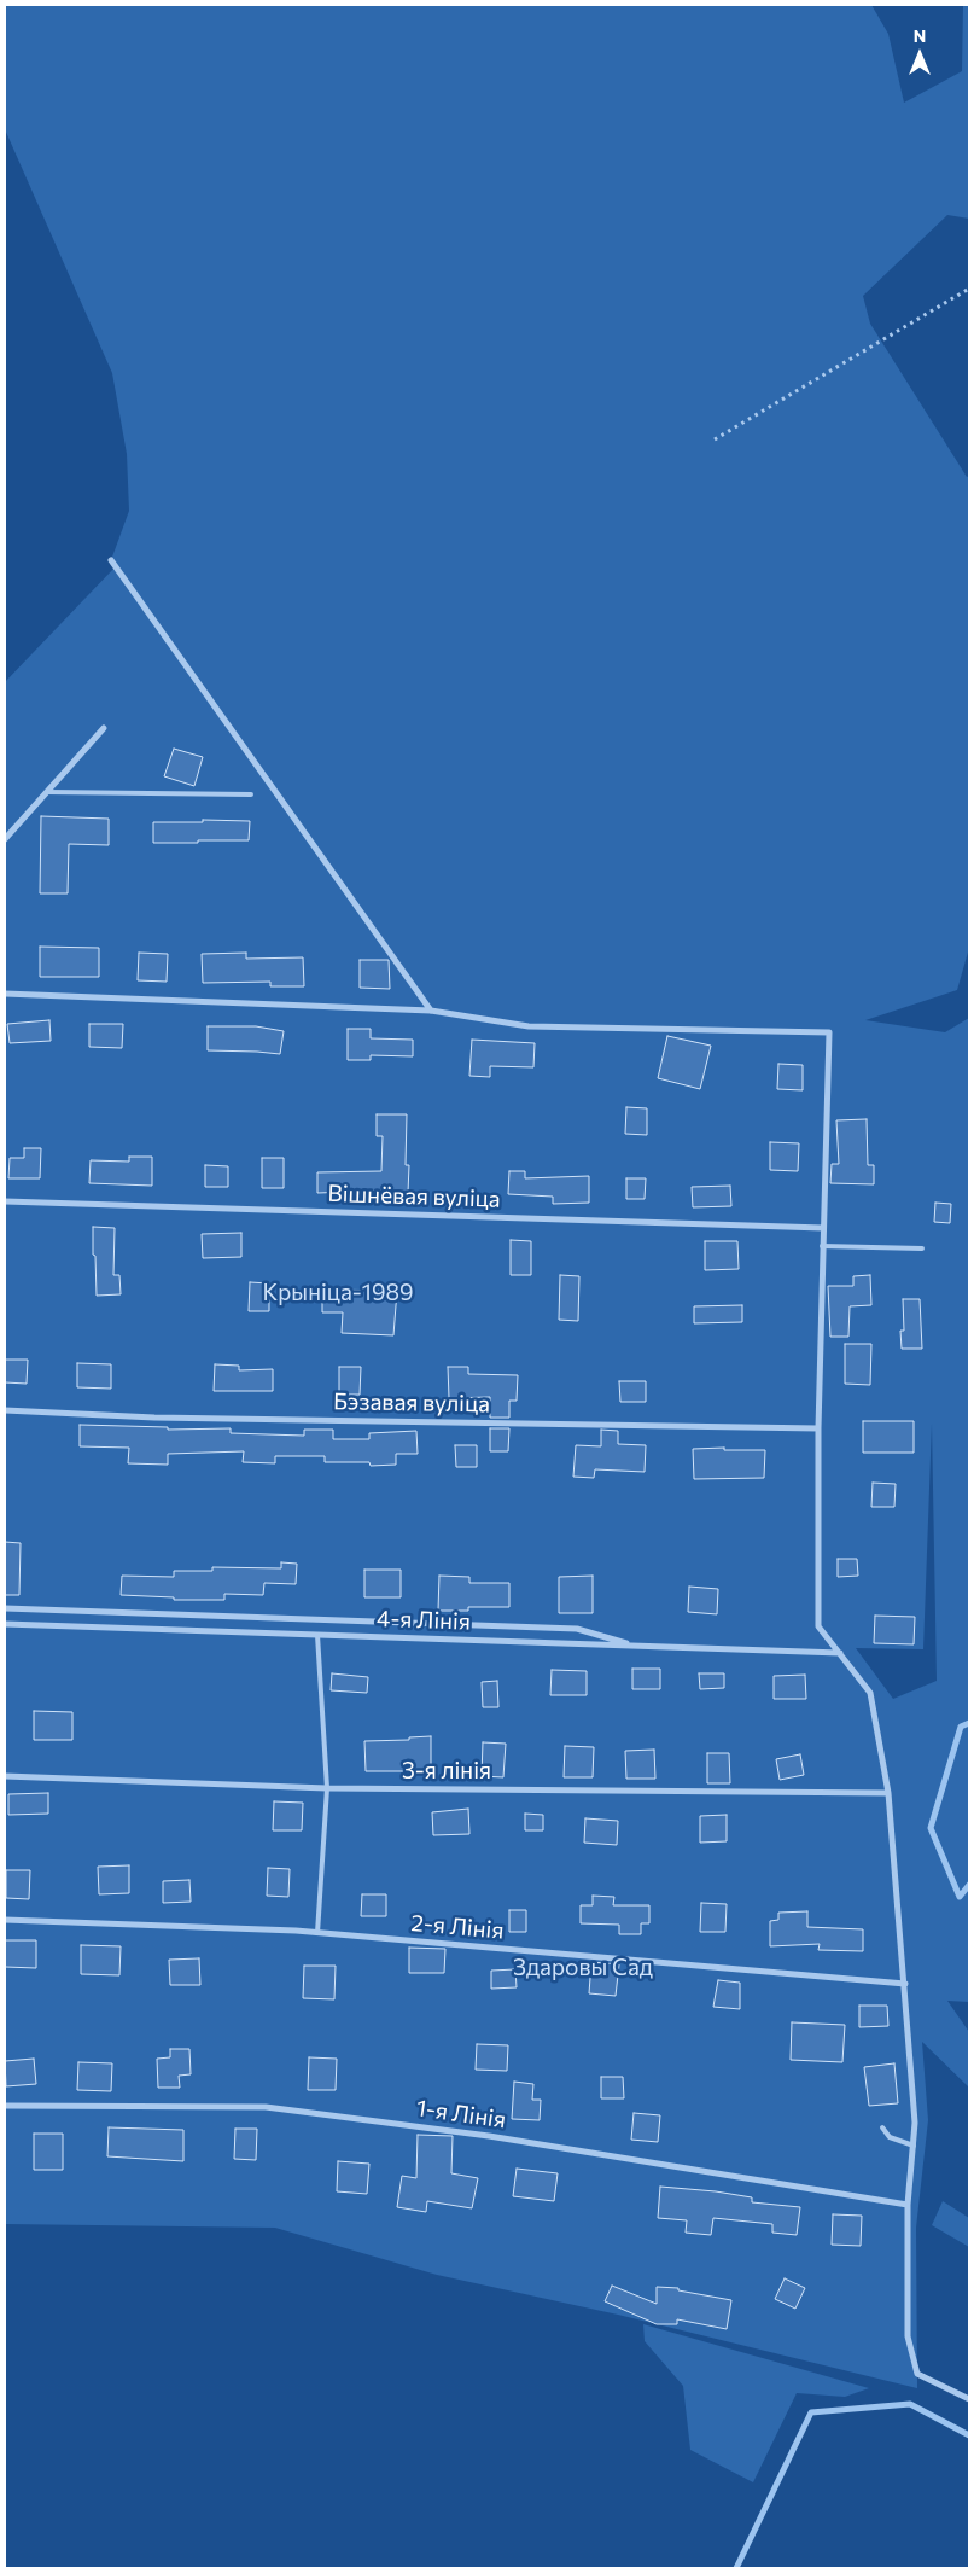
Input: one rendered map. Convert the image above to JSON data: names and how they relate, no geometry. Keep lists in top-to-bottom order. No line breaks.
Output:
{"streets":{"street":["Вішнёвая вуліца","Бэзавая вуліца","4-я Лінія","3-я лінія","2-я Лінія","1-я Лінія"]},"parks":["Крыніца-1989","Здаровы Сад"],"north":"top"}
